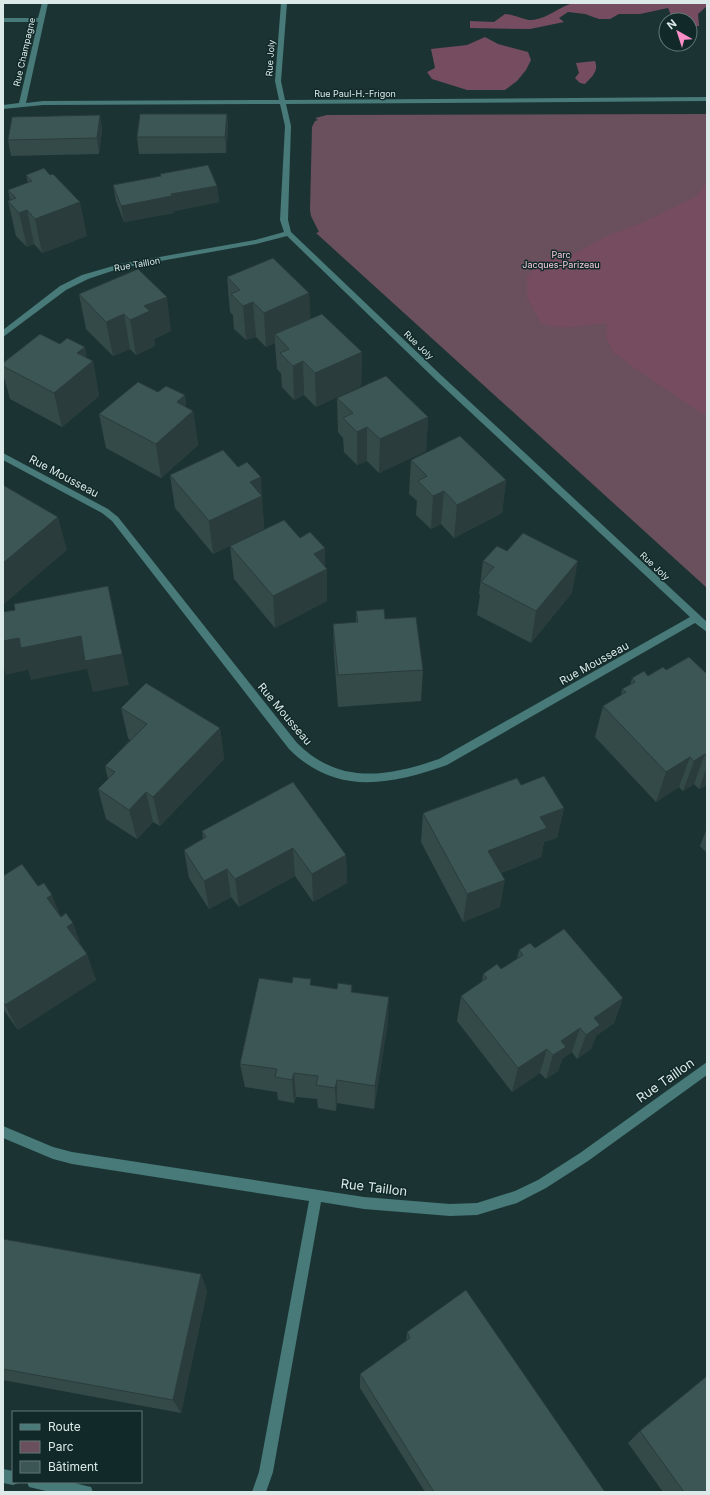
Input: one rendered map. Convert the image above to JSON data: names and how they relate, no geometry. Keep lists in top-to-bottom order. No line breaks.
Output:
{"streets":{"street":["Rue Champagne","Rue Joly","Rue Paul-H.-Frigon","Rue Taillon","Rue Mousseau"]},"crossings":[["Rue Champagne","Rue Paul-H.-Frigon"],["Rue Joly","Rue Paul-H.-Frigon"],["Rue Joly","Rue Taillon"],["Rue Joly","Rue Mousseau"]],"parks":["Parc Jacques-Parizeau"],"legend":["Route","Parc","Bâtiment"],"north":"top left"}
